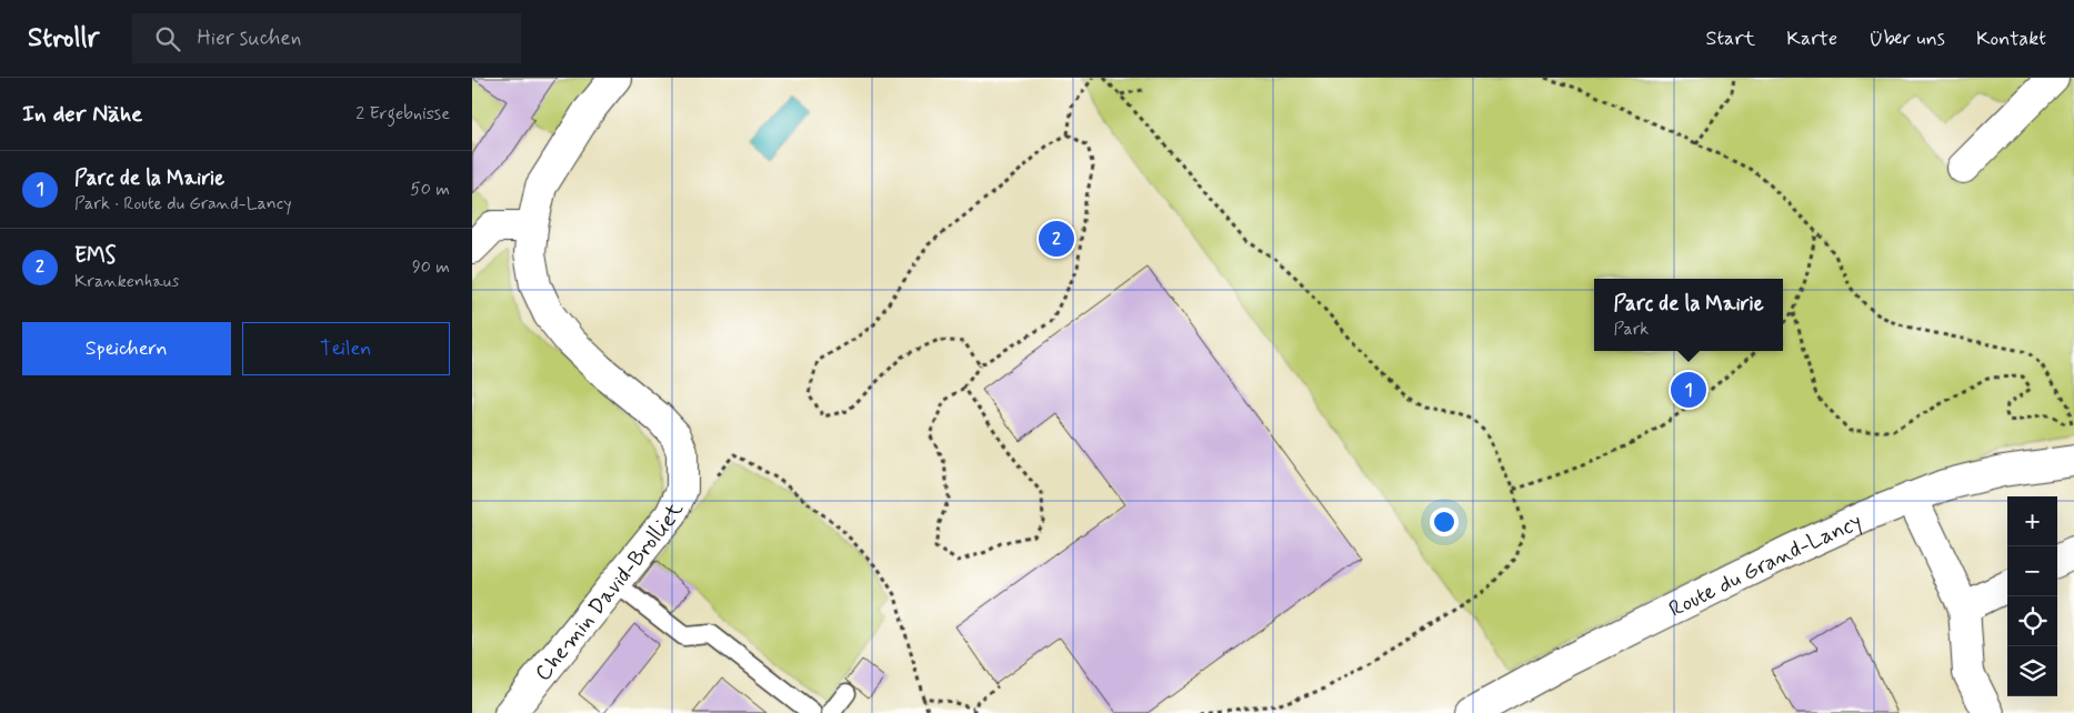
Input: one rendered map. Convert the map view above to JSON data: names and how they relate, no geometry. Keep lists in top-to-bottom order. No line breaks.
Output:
{"streets":{"street":["Route du Grand-Lancy","Chemin David-Brolliet"]},"page":{"header":"Strollr","search":"Hier suchen","nav":["Start","Karte","Über uns","Kontakt"],"heading":["In der Nähe","2 Ergebnisse"],"list":[{"mark":"1","name":"Parc de la Mairie","note":"Park · Route du Grand-Lancy","value":"50 m"},{"mark":"2","name":"EMS","note":"Krankenhaus","value":"90 m"}],"pins":["2","1"],"popup":["Parc de la Mairie","Park"],"buttons":["Speichern","Teilen"],"map_buttons":["+","−"]}}
